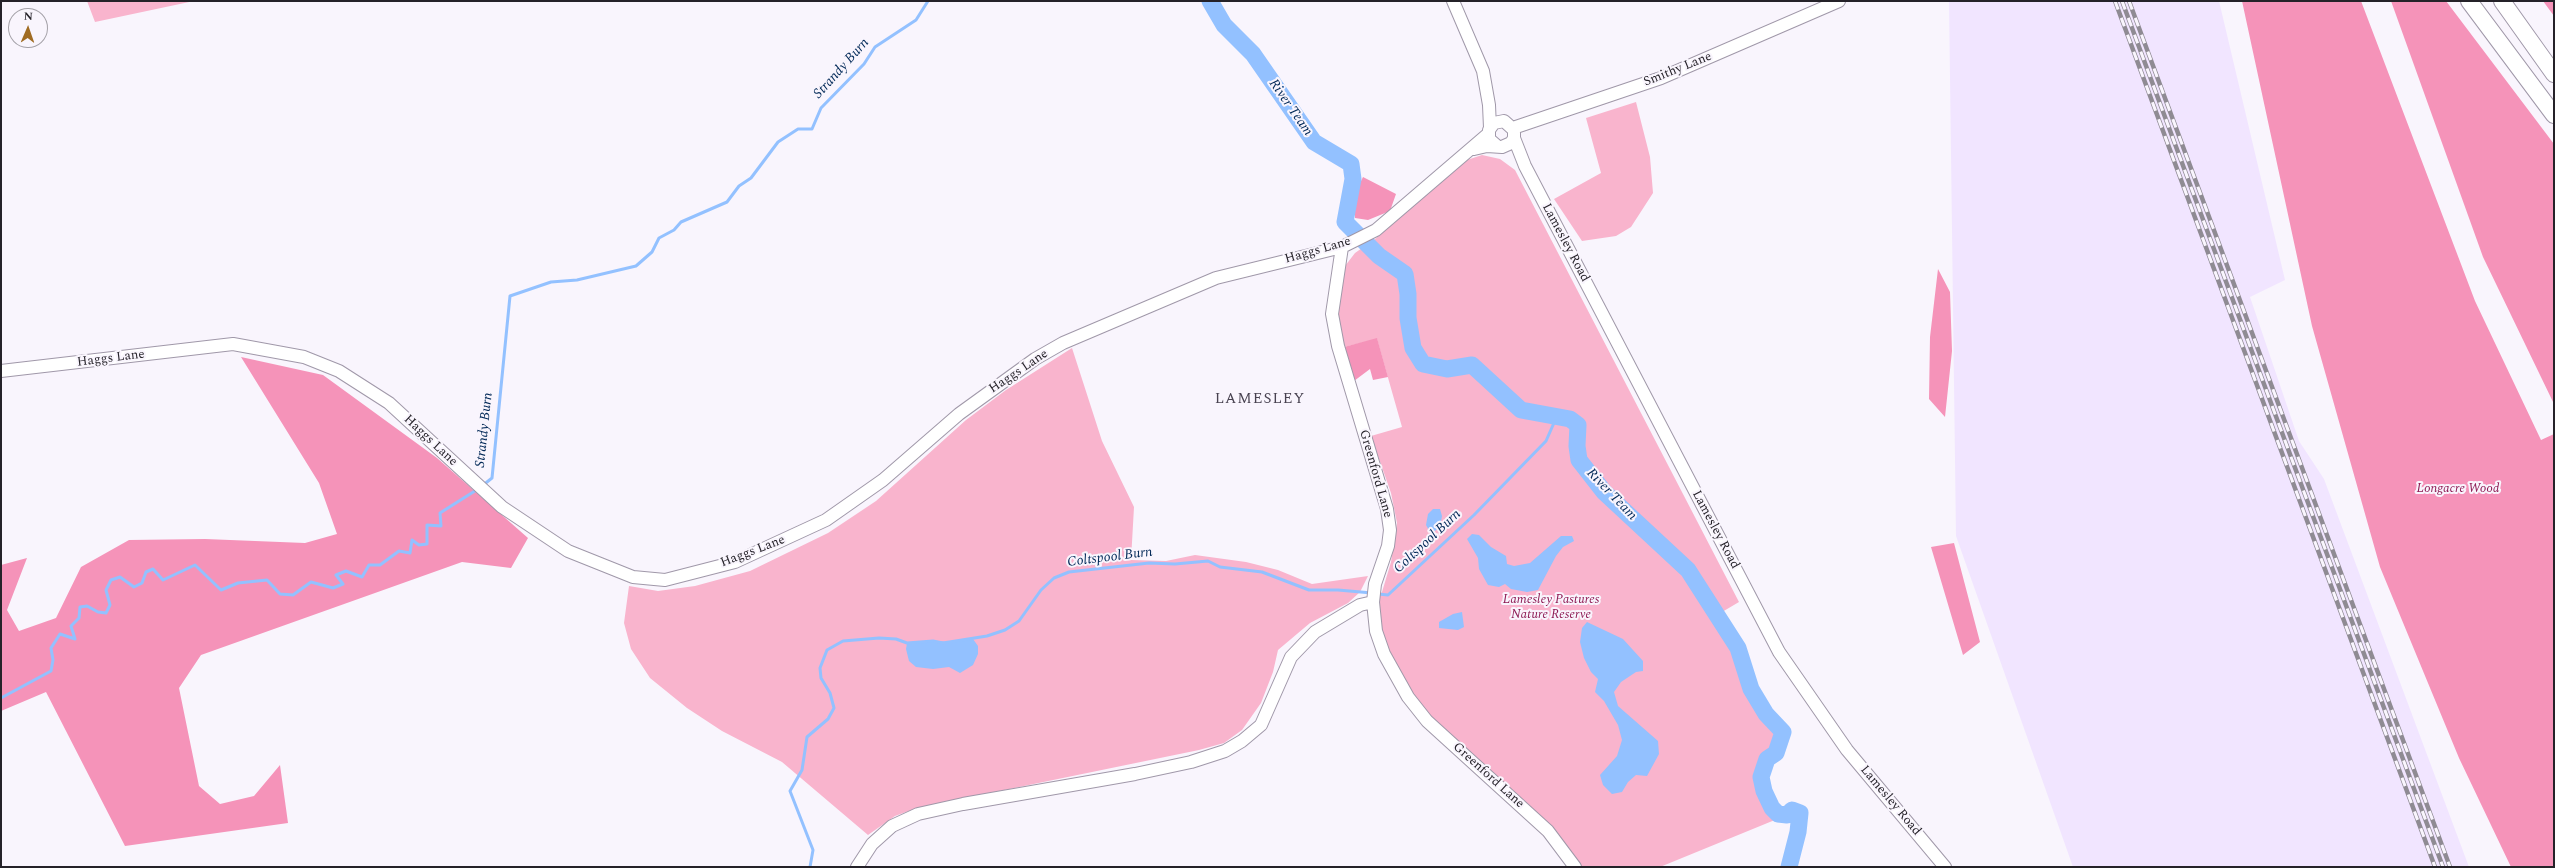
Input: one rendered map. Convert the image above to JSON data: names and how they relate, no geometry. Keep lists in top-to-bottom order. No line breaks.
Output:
{"streets":{"street":["Smithy Lane","Lamesley Road","Haggs Lane","Greenford Lane"]},"crossings":[["Smithy Lane","Lamesley Road"],["Smithy Lane","Haggs Lane"],["Lamesley Road","Haggs Lane"],["Haggs Lane","Greenford Lane"]],"districts":["LAMESLEY"],"water":["Strandy Burn","River Team","Coltspool Burn"],"parks":["Longacre Wood","Lamesley Pastures Nature Reserve"],"north":"top"}
